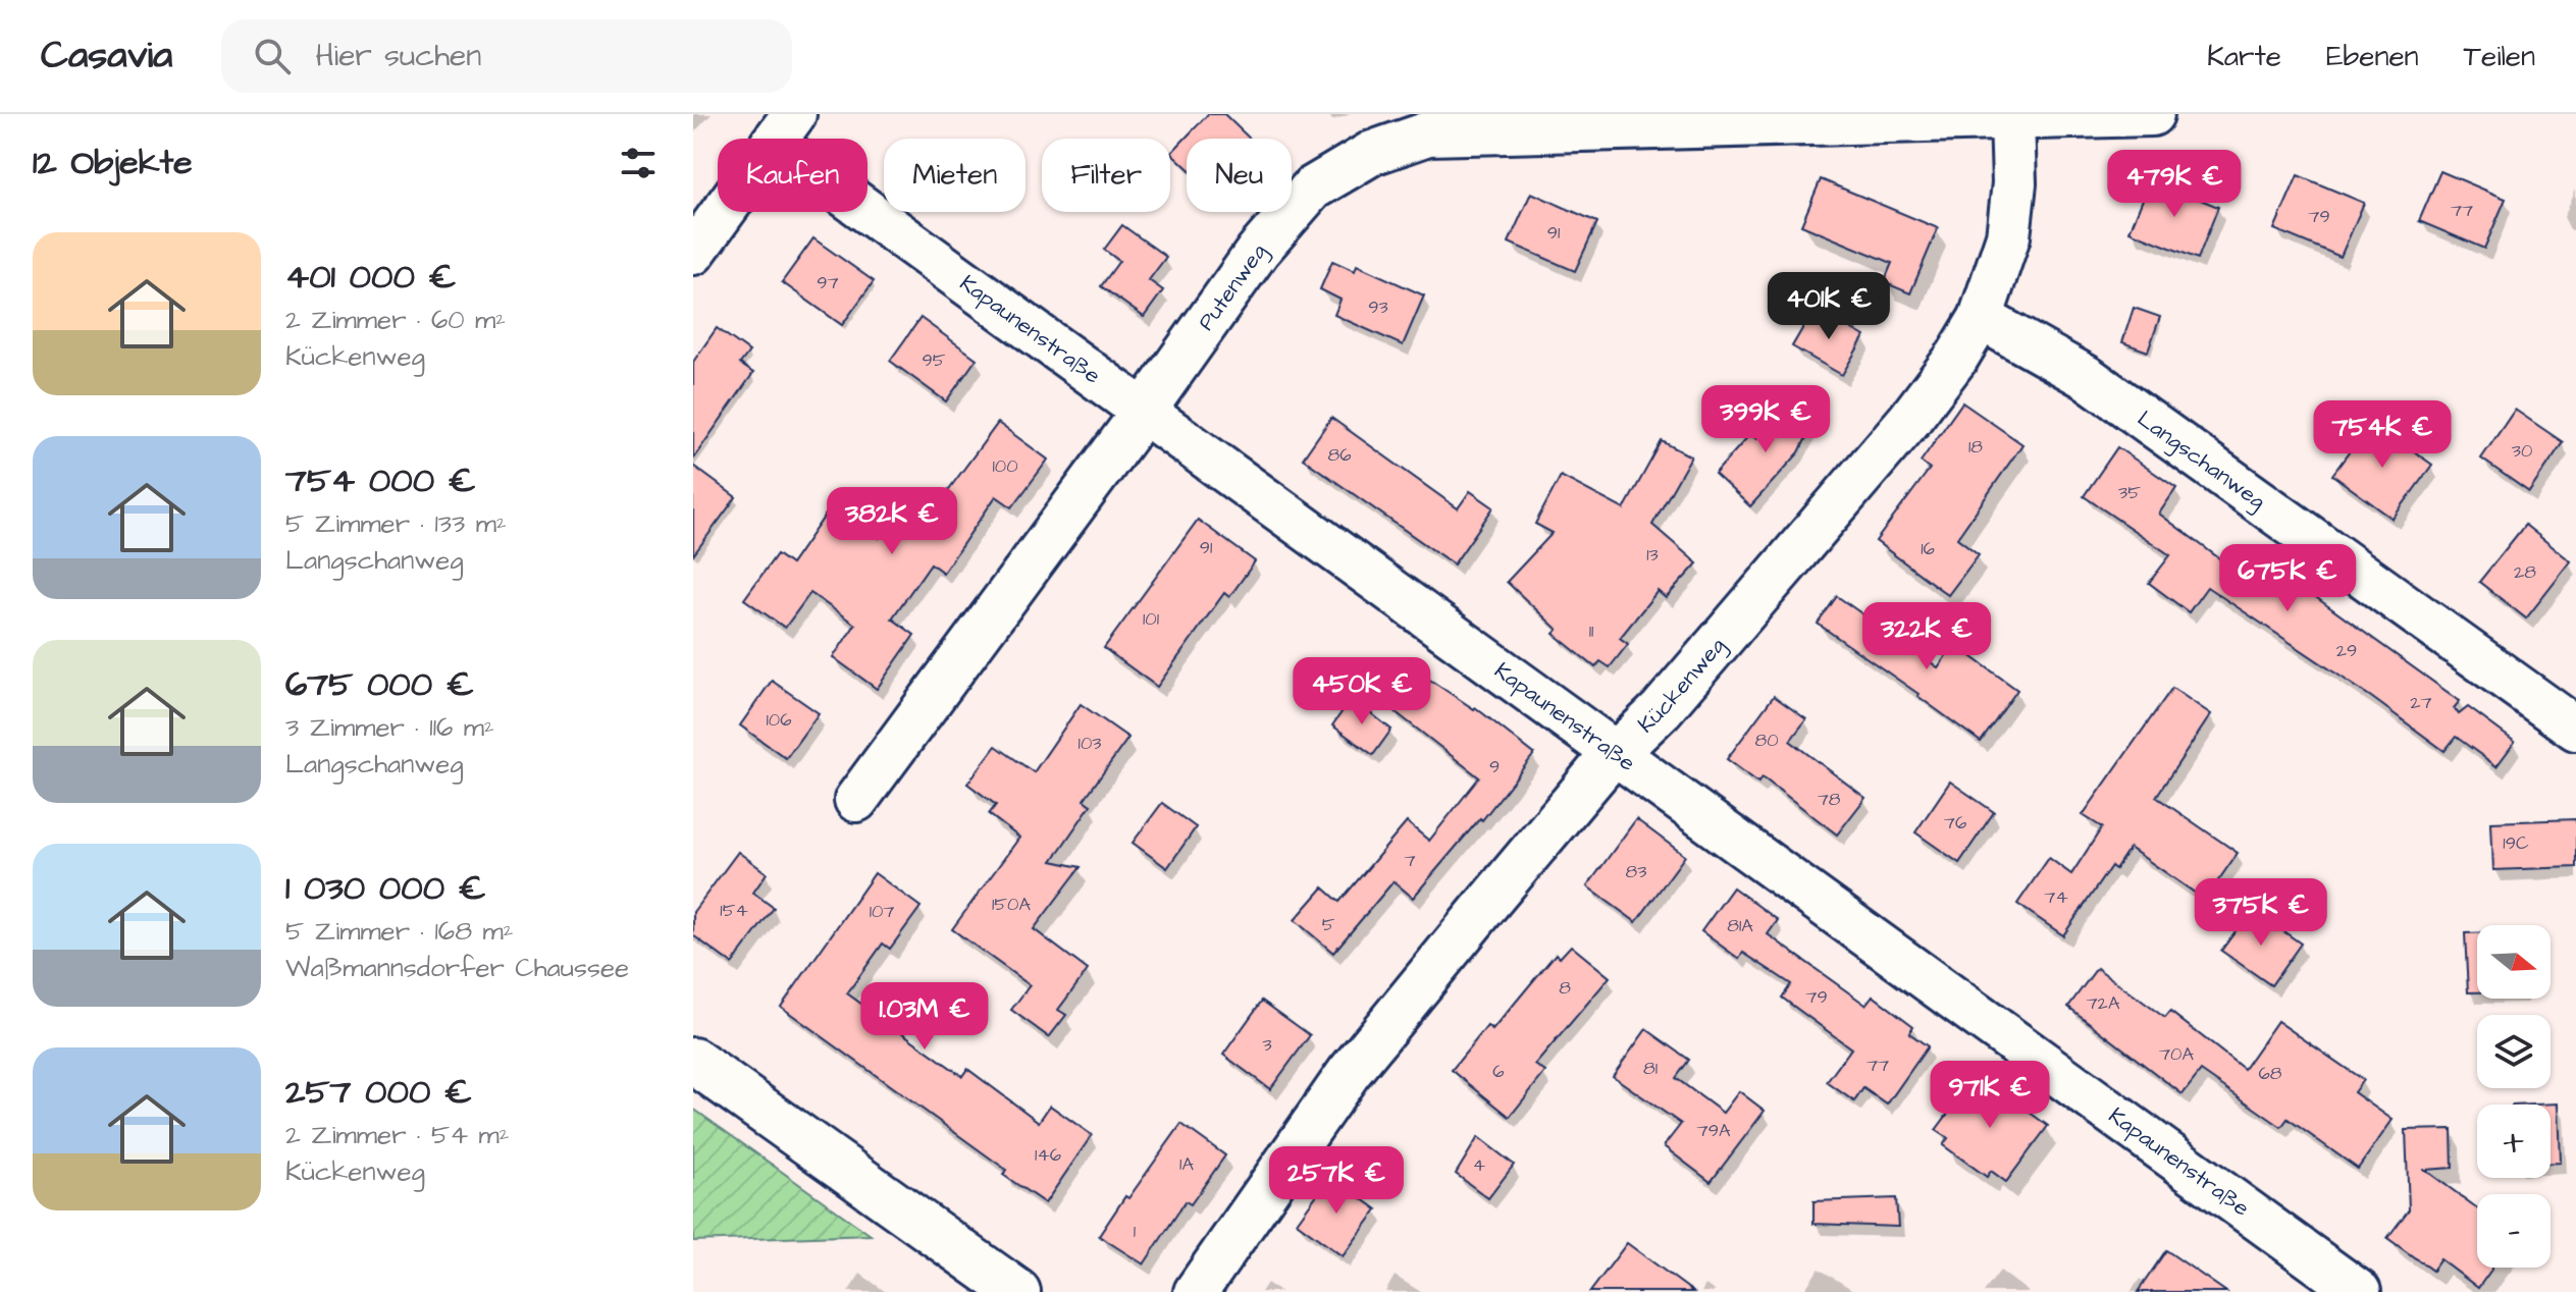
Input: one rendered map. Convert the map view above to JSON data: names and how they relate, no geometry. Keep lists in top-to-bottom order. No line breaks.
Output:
{"streets":{"street":["Putenweg","Kapaunenstraße","Langschanweg","Kückenweg"]},"crossings":[["Putenweg","Kapaunenstraße"],["Putenweg","Kückenweg"],["Kapaunenstraße","Kückenweg"],["Langschanweg","Kückenweg"]],"house_numbers":["77","79","91","97","93","95","18","30","86","100","35","91","16","13","28","101","11","29","27","106","80","103","9","78","76","19C","7","83","74","150A","154","107","5","81A","8","79","72A","3","70A","77","81","6","68","79A","146","1A","4","1"],"north":"right","page":{"header":"Casavia","search":"Hier suchen","nav":["Karte","Ebenen","Teilen"],"heading":"12 Objekte","chip":["Kaufen","Mieten","Filter","Neu"],"price":["479K €","401K €","399K €","754K €","382K €","675K €","322K €","450K €","375K €","1.03M €","971K €","257K €"],"list":[{"name":"401 000 €","note":"2 Zimmer · 60 m² · Kückenweg"},{"name":"754 000 €","note":"5 Zimmer · 133 m² · Langschanweg"},{"name":"675 000 €","note":"3 Zimmer · 116 m² · Langschanweg"},{"name":"1 030 000 €","note":"5 Zimmer · 168 m² · Waßmannsdorfer Chaussee"},{"name":"257 000 €","note":"2 Zimmer · 54 m² · Kückenweg"}],"map_buttons":["+","−"]}}
